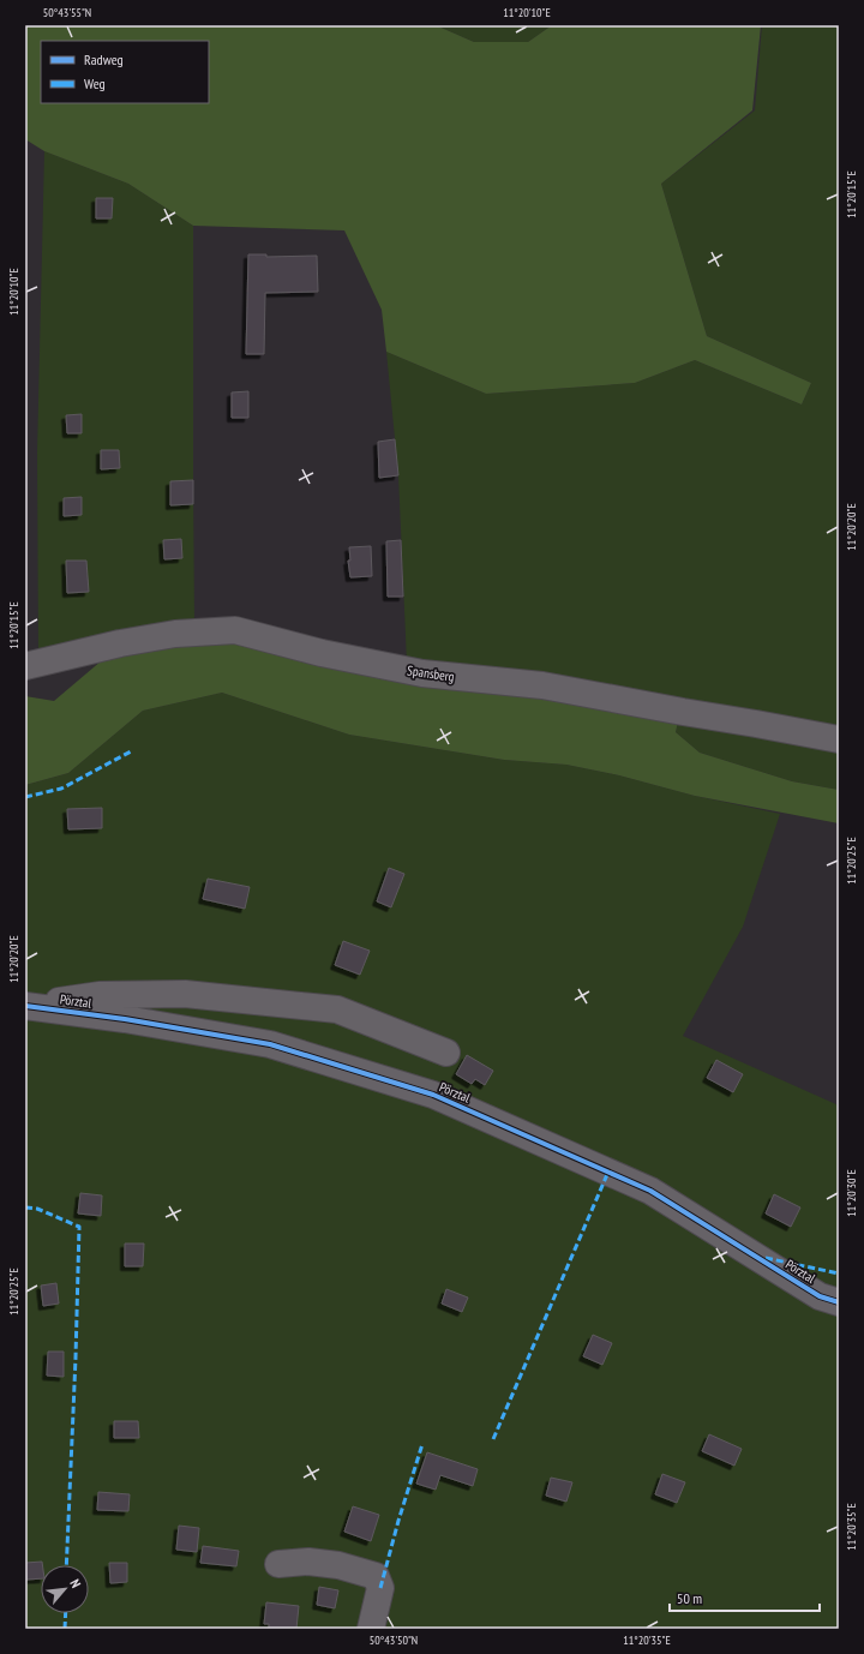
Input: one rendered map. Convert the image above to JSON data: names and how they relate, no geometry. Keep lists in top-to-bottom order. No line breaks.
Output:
{"streets":{"street":["Spansberg","Pörztal"]},"legend":["Radweg","Weg"],"scale_bar":"50 m","north":"top right","coordinates":["50°43'55\"N","11°20'10\"E","11°20'15\"E","11°20'20\"E","11°20'25\"E","11°20'30\"E","11°20'35\"E","50°43'50\"N"]}
